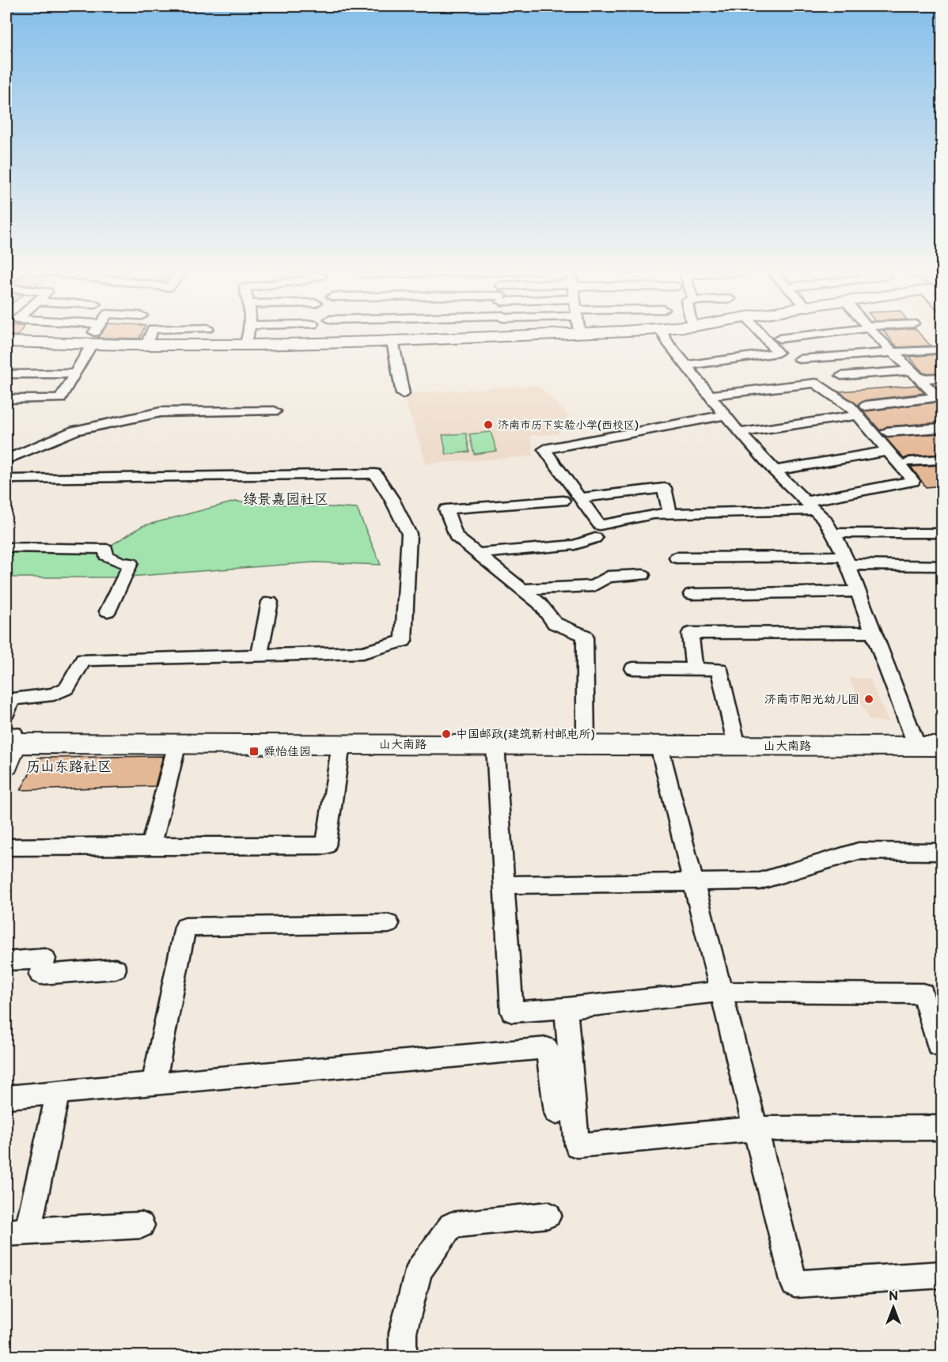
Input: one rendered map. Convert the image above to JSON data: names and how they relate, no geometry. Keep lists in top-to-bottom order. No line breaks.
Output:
{"streets":{"street":["山大南路"]},"districts":["绿景嘉园社区","历山东路社区"],"places":{"other":["济南市历下实验小学(西校区)","济南市阳光幼儿园","中国邮政(建筑新村邮电所)"],"transit":["舜怡佳园"]},"north":"top"}
